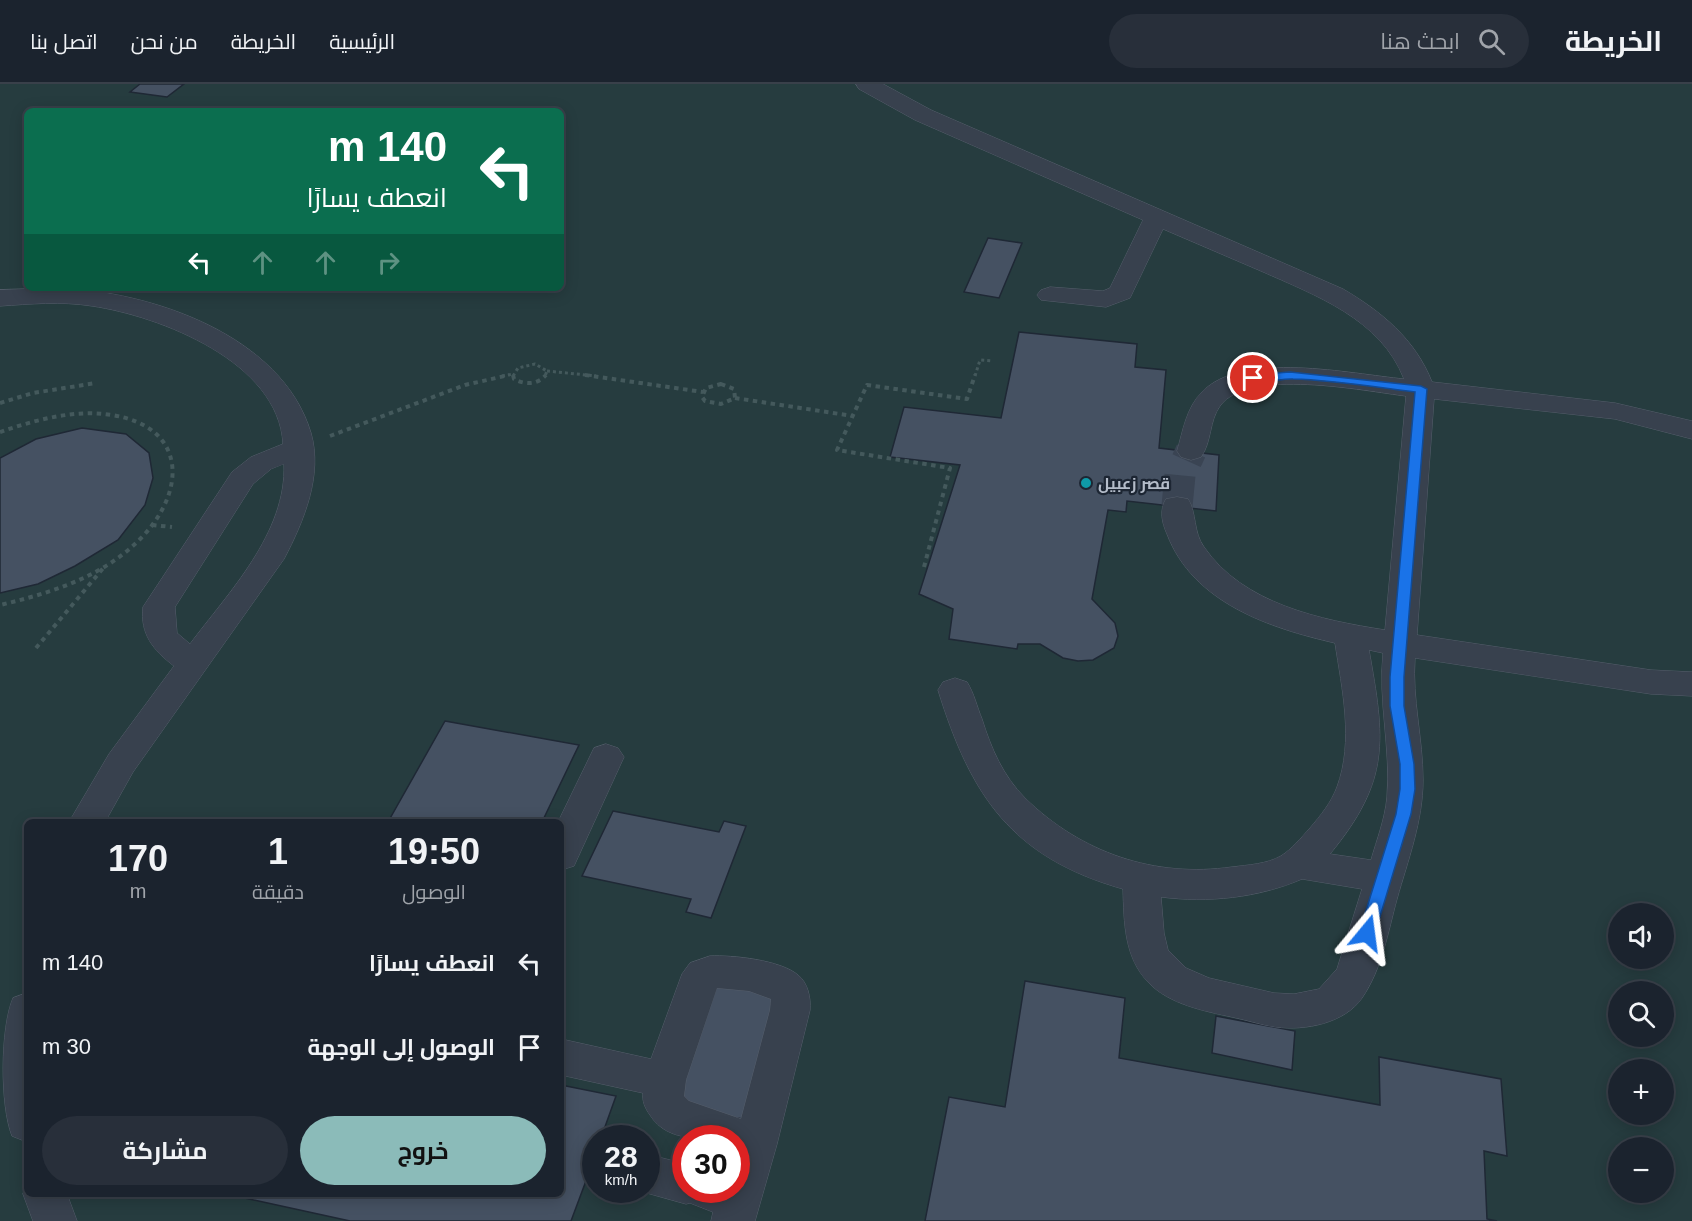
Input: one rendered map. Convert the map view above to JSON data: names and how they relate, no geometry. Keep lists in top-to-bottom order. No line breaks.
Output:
{"places":["قصر زعبيل"],"page":{"header":"الخريطة","search":"ابحث هنا","nav":["الرئيسية","الخريطة","من نحن","اتصل بنا"],"turn":["140 m","انعطف يسارًا"],"eta":["19:50","الوصول","1","دقيقة","170","m"],"map_buttons":["+","−"],"list":[{"name":"انعطف يسارًا","value":"140 m"},{"name":"الوصول إلى الوجهة","value":"30 m"}],"buttons":["خروج","مشاركة"],"speed":"28 km/h","limit":"30"}}
